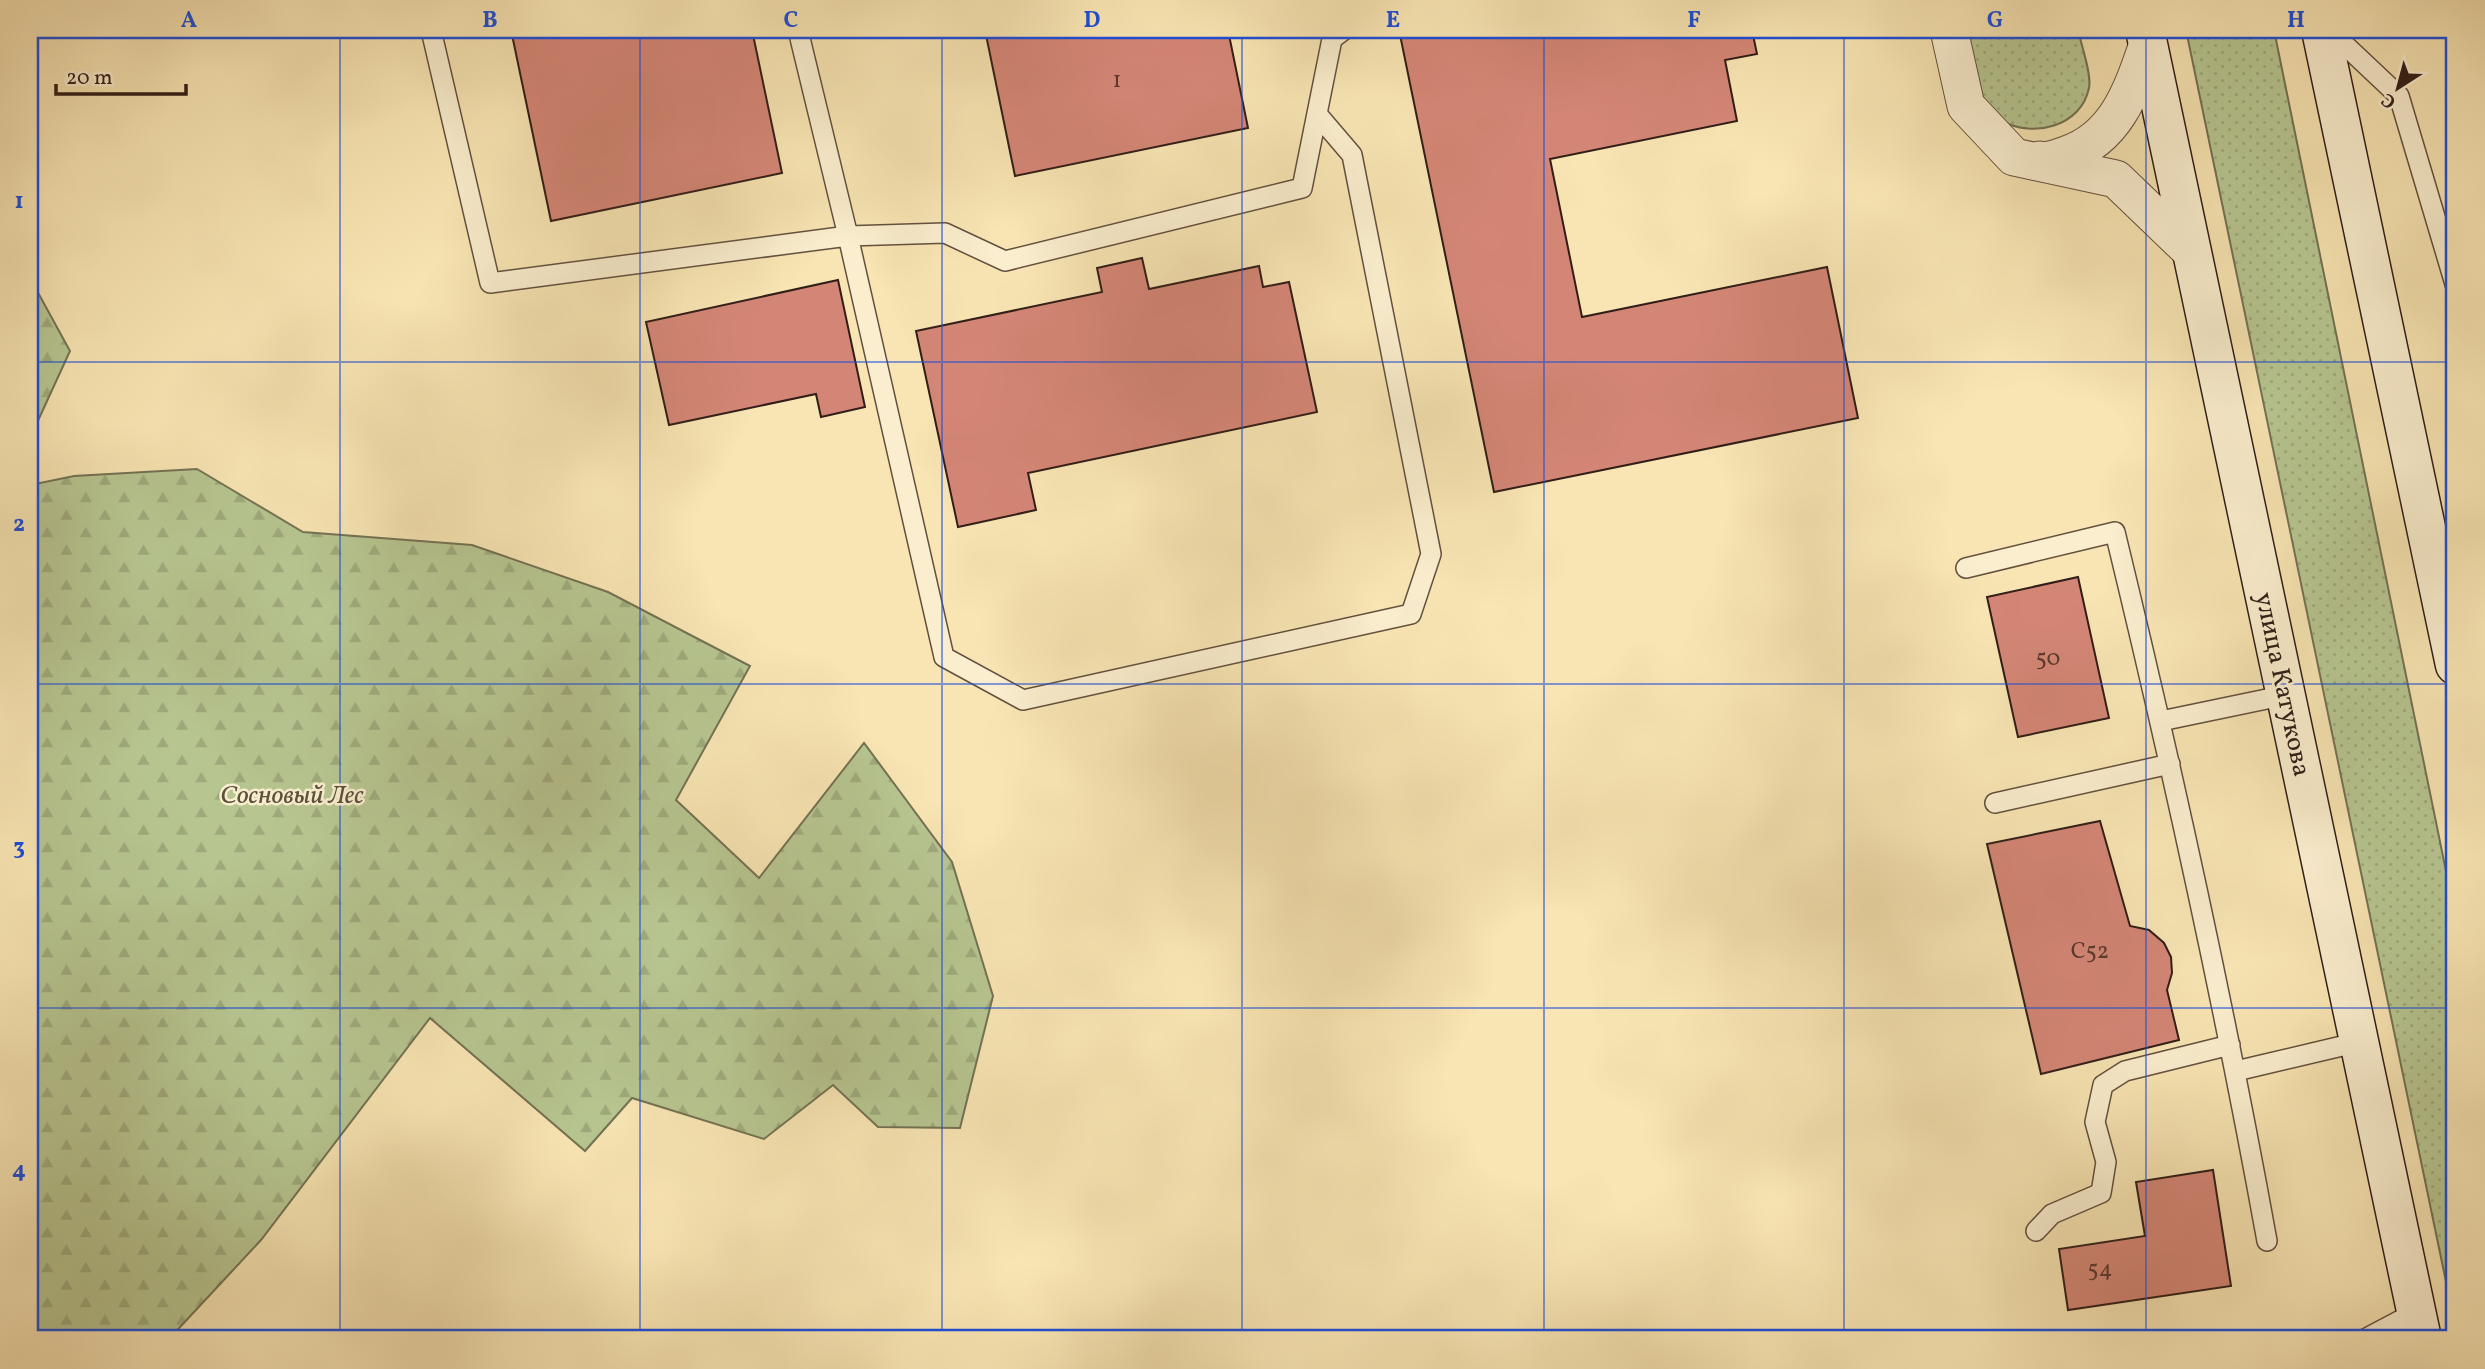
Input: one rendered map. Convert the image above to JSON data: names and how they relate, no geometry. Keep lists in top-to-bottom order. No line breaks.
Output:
{"streets":{"main road":["улица Катукова"]},"parks":["Сосновый Лес"],"house_numbers":["1","50","С52","54"],"scale_bar":"20 m","north":"bottom left","grid":{"columns":["A","B","C","D","E","F","G","H"],"rows":["1","2","3","4"]}}
